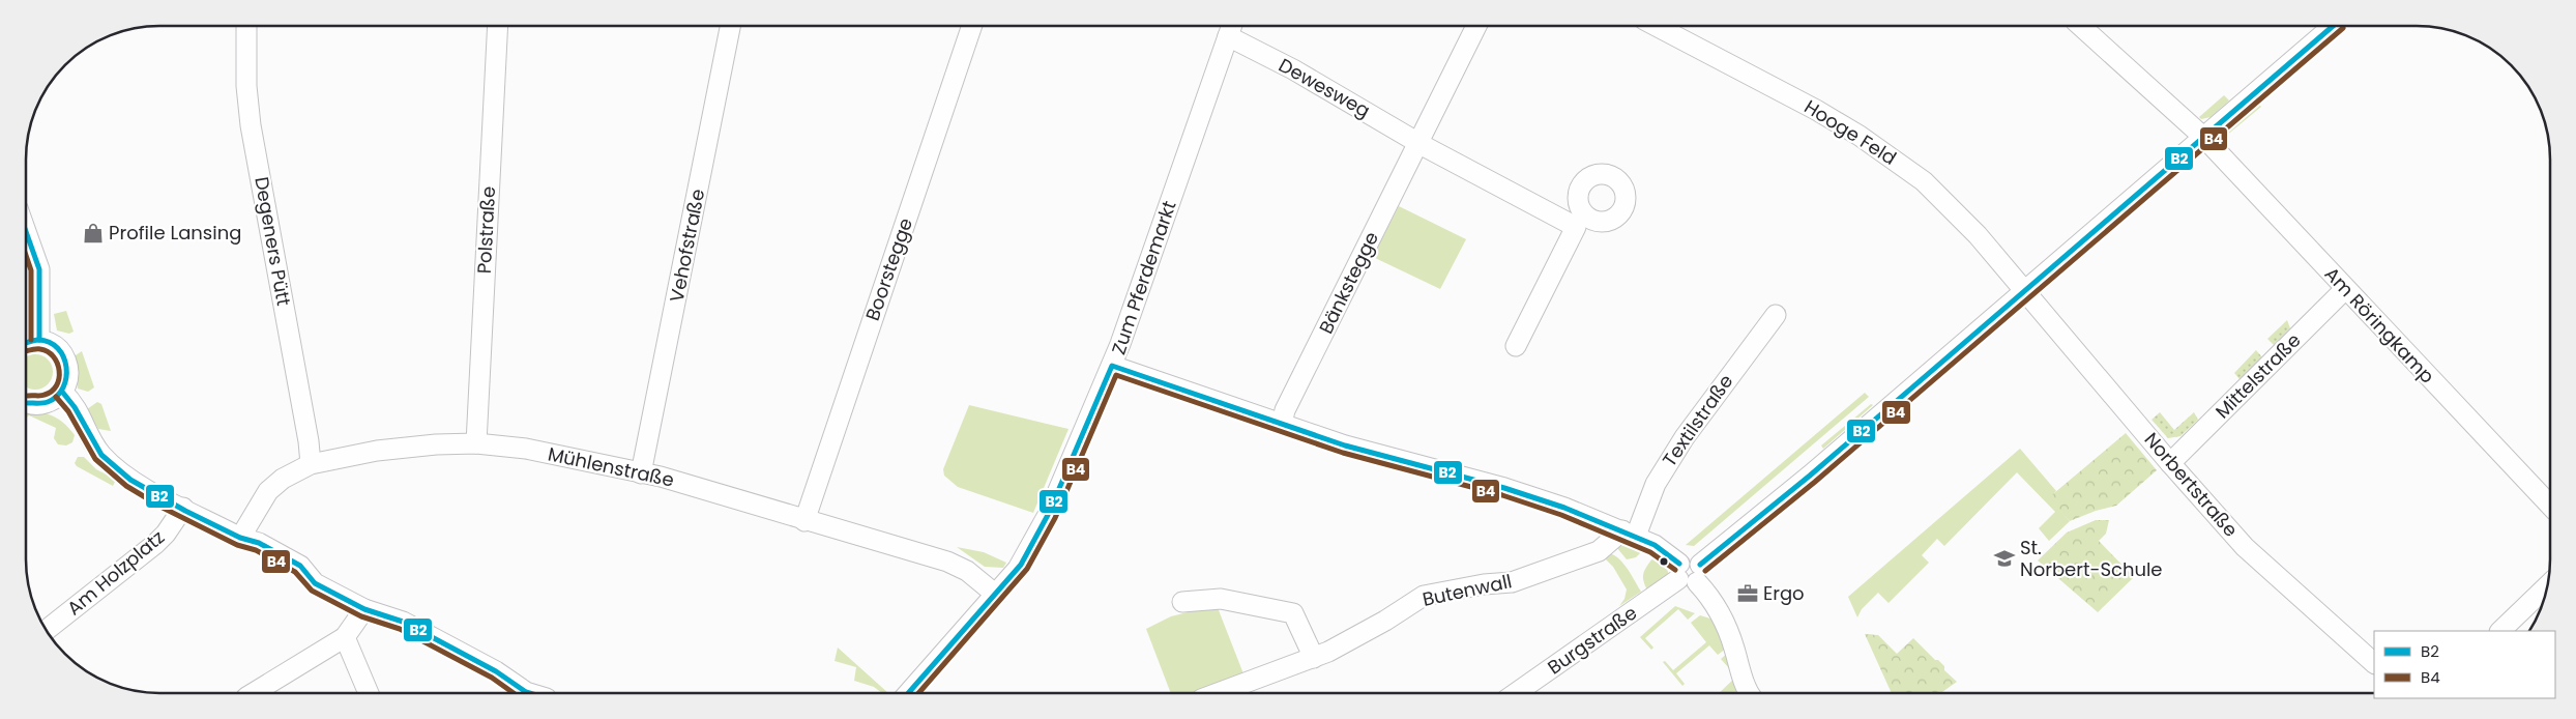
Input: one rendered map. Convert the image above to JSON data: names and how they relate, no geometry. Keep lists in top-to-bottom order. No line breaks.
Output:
{"streets":{"street":["Dewesweg","Hooge Feld","Polstraße","Degeners Pütt","Vehofstraße","Boorstegge","Zum Pferdemarkt","Bänkstegge","Am Röringkamp","Mittelstraße","Textilstraße","Mühlenstraße","Norbertstraße","Am Holzplatz","Butenwall","Burgstraße"]},"crossings":[["Dewesweg","Zum Pferdemarkt"],["Dewesweg","Bänkstegge"],["Hooge Feld","Norbertstraße"],["Hooge Feld","Burgstraße"],["Polstraße","Mühlenstraße"],["Degeners Pütt","Mühlenstraße"],["Vehofstraße","Mühlenstraße"],["Boorstegge","Mühlenstraße"],["Zum Pferdemarkt","Mühlenstraße"],["Am Röringkamp","Mittelstraße"],["Am Röringkamp","Burgstraße"],["Mittelstraße","Norbertstraße"],["Textilstraße","Butenwall"],["Norbertstraße","Burgstraße"]],"places":{"shop":["Profile Lansing"],"school or university":["St. Norbert-Schule"],"office":["Ergo"]},"lines":["transit line B2","transit line B4"],"legend":["B2","B4"]}
